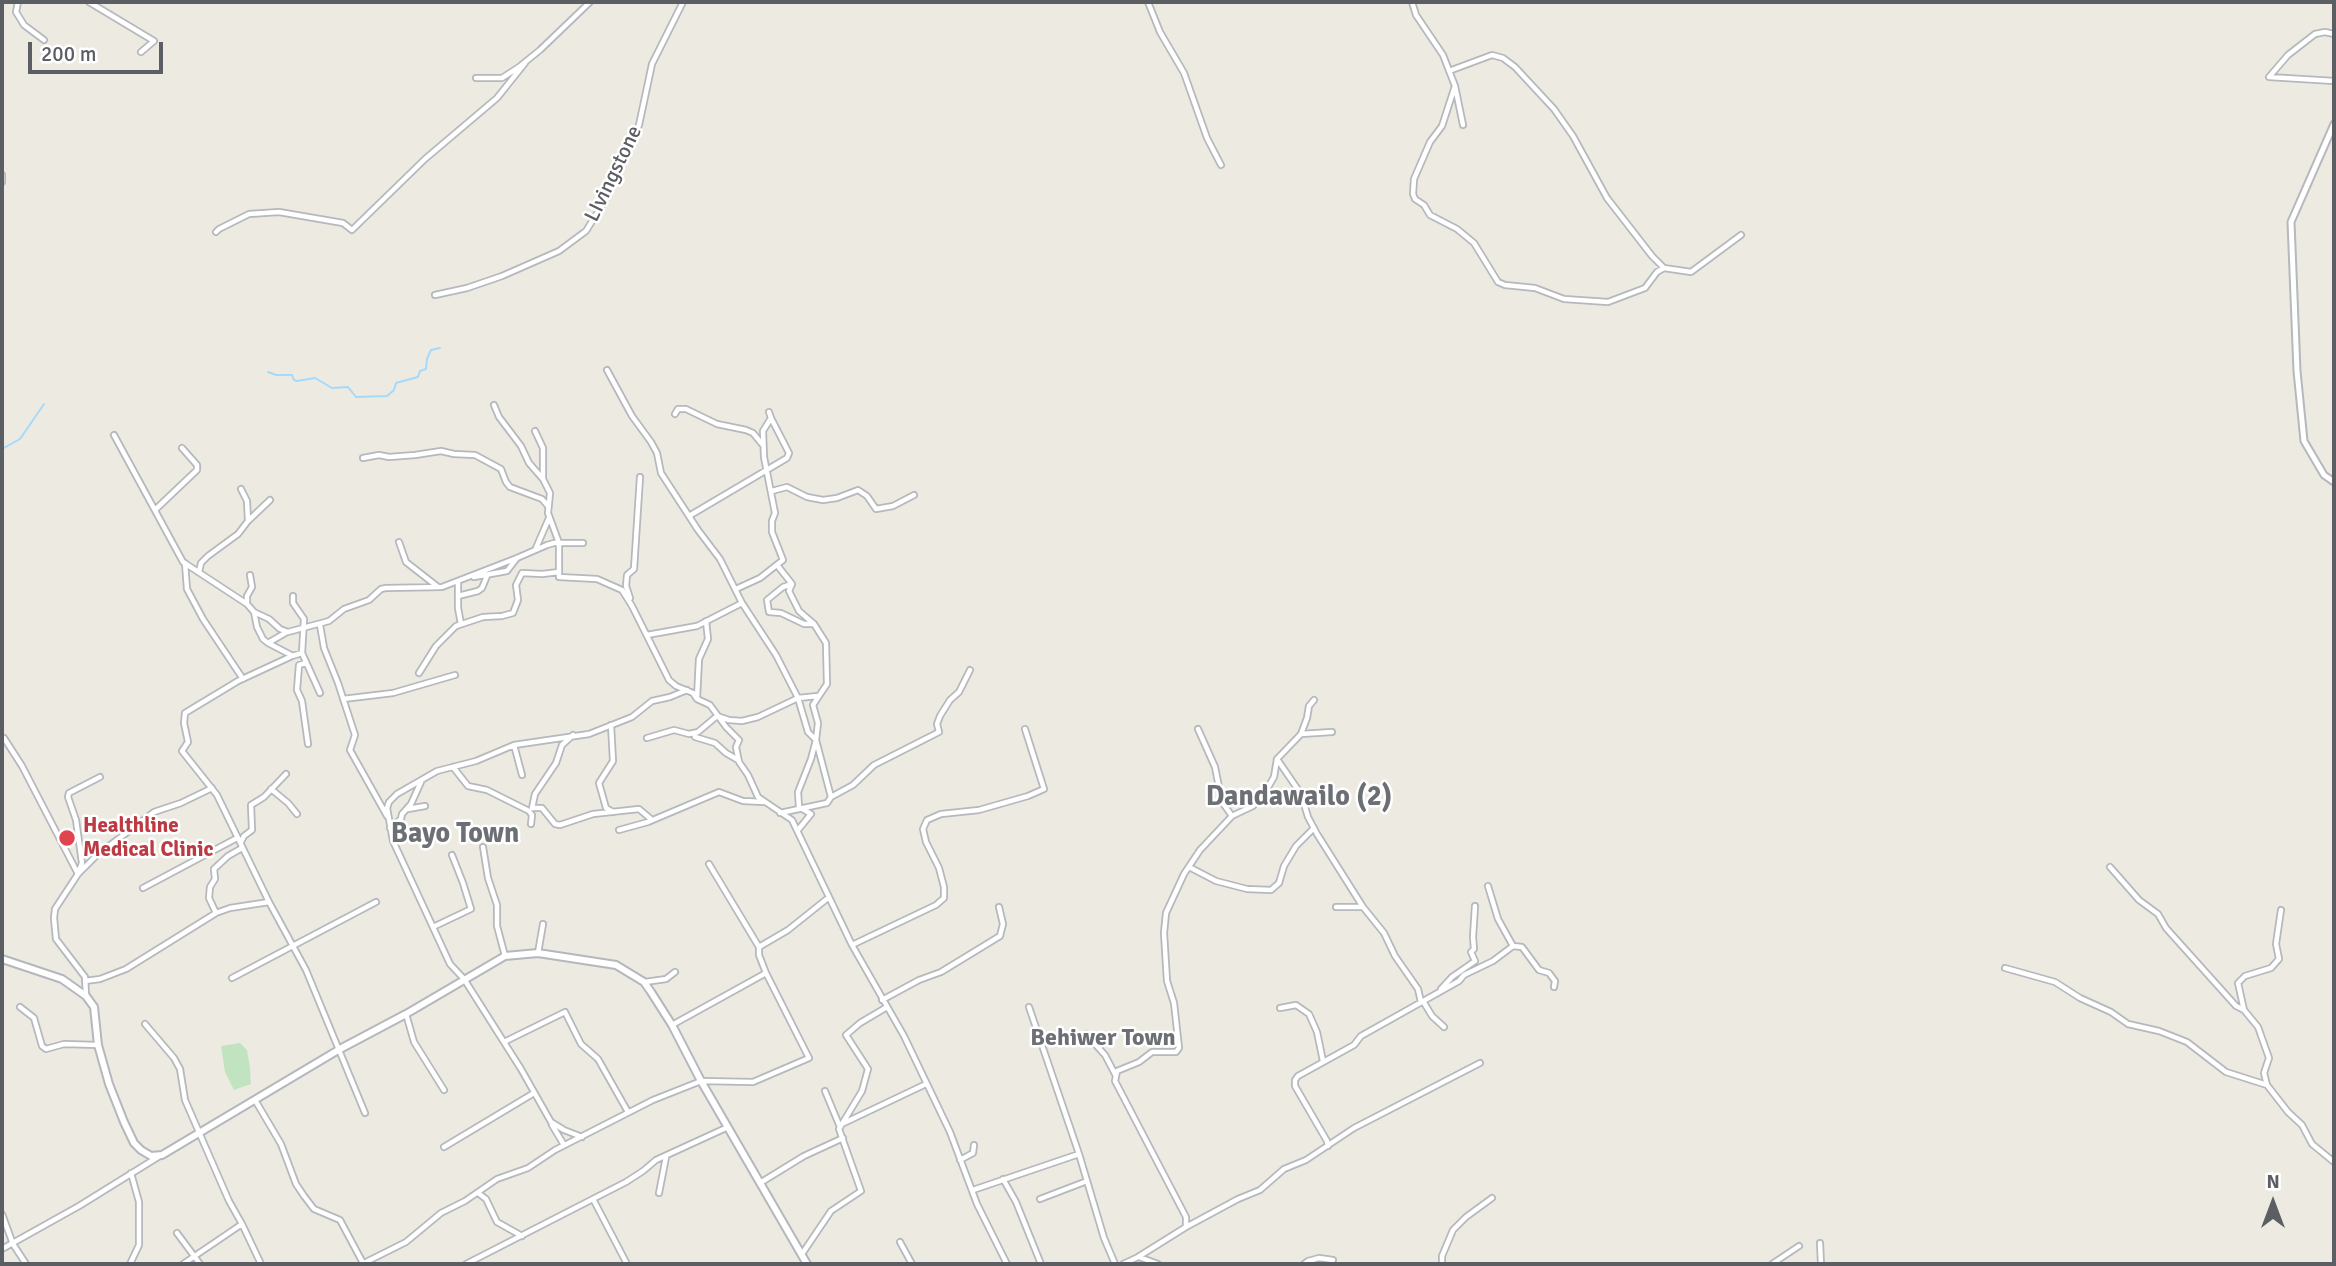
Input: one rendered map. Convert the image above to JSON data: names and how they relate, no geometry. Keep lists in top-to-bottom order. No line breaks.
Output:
{"streets":{"street":["LIvingstone"]},"districts":["Dandawailo (2)","Bayo Town","Behiwer Town"],"places":["Healthline Medical Clinic"],"scale_bar":"200 m","north":"top"}
